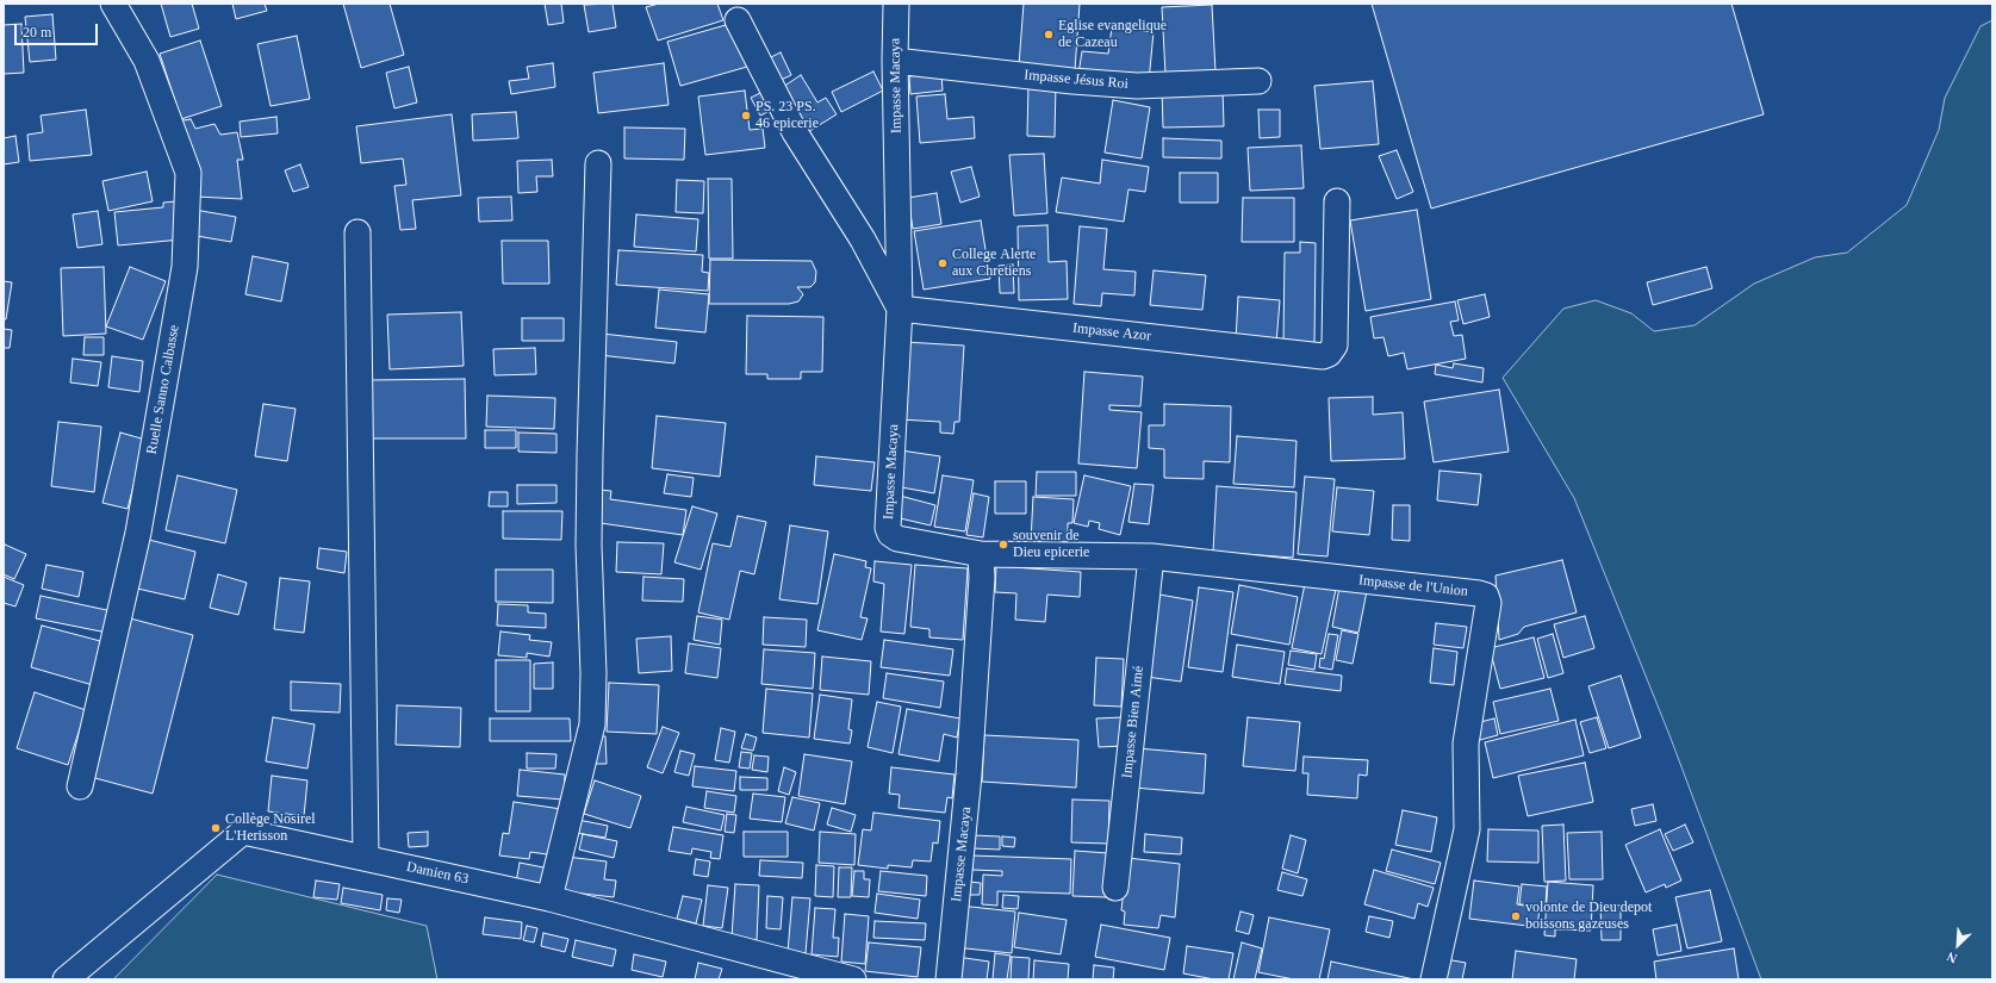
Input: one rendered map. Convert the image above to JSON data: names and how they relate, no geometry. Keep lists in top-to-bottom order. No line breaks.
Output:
{"streets":{"street":["Impasse Jésus Roi","Impasse Macaya","Impasse Azor","Ruelle Sanno Calbasse","Impasse de l'Union","Impasse Bien Aimé","Damien 63"]},"crossings":[["Impasse Jésus Roi","Impasse Macaya"],["Impasse Macaya","Impasse Azor"],["Impasse Macaya","Impasse de l'Union"],["Impasse de l'Union","Impasse Bien Aimé"]],"places":["Eglise evangelique de Cazeau","PS. 23 PS. 46 epicerie","College Alerte aux Chretiens","souvenir de Dieu epicerie","Collège Nosirel L'Herisson","volonte de Dieu depot boissons gazeuses"],"scale_bar":"20 m","north":"bottom left"}
